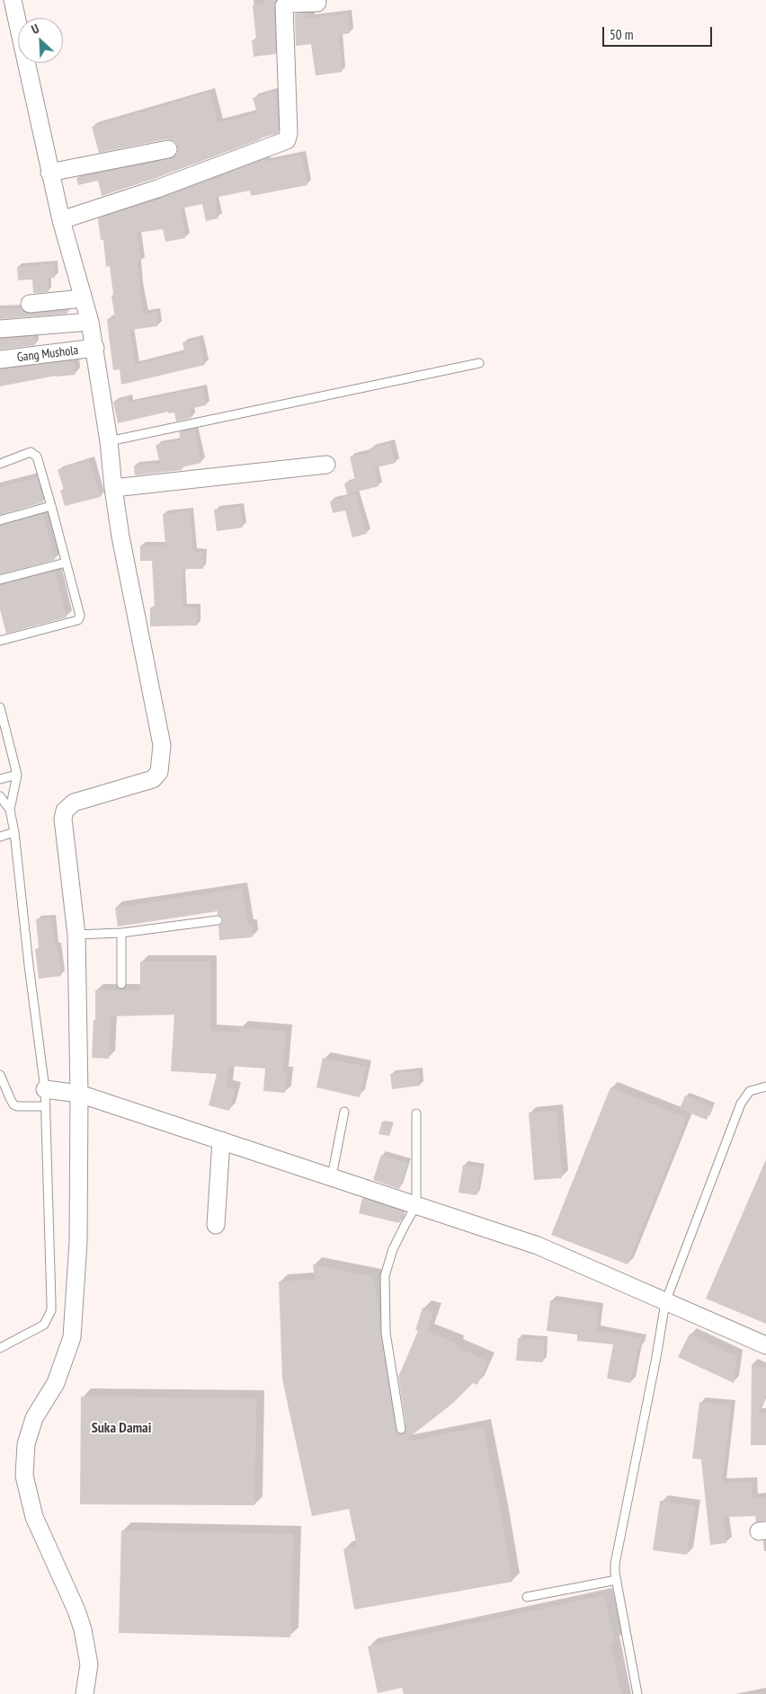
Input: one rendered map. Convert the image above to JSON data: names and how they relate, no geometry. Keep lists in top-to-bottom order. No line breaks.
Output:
{"streets":{"street":["Gang Mushola"]},"districts":["Suka Damai"],"scale_bar":"50 m","north":"top left"}
